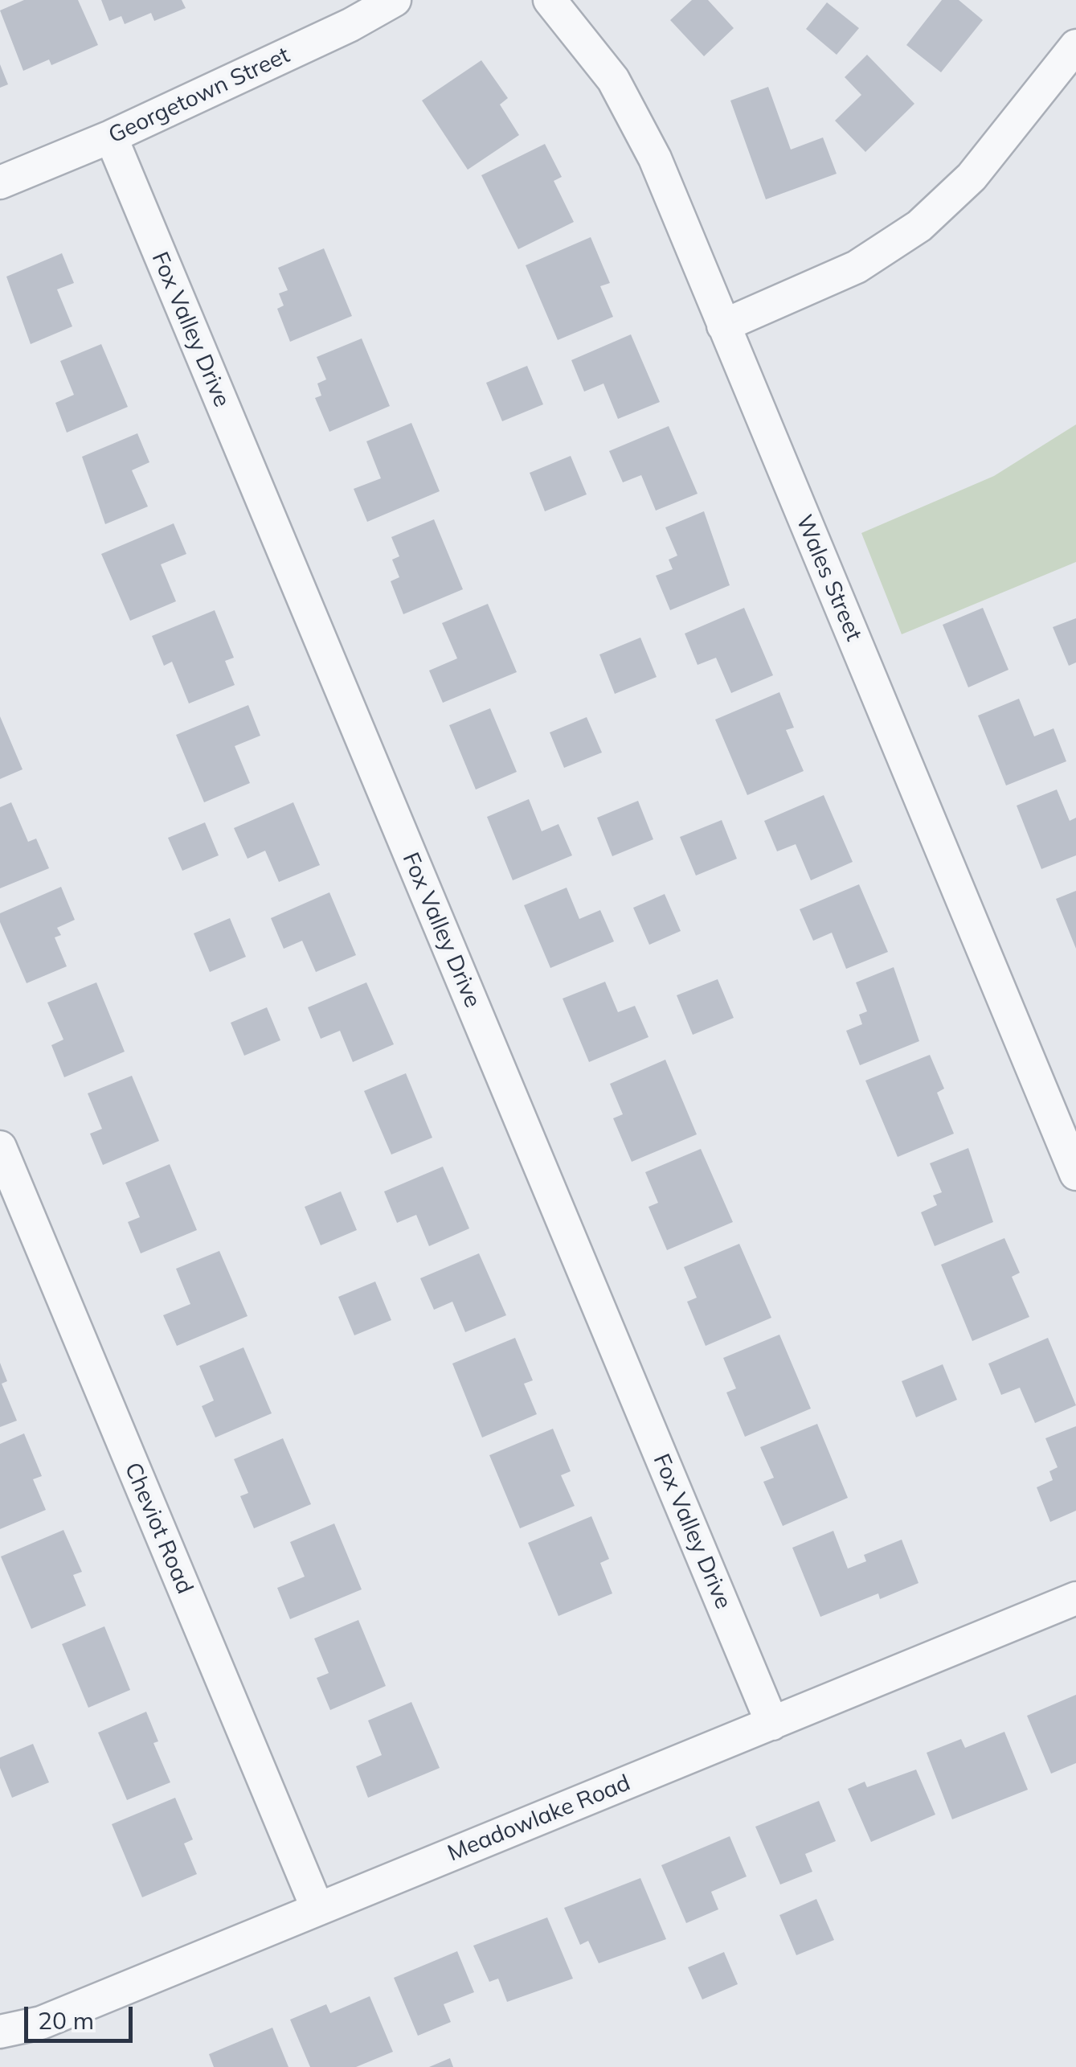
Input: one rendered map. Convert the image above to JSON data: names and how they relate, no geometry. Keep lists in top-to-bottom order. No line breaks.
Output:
{"streets":{"street":["Georgetown Street","Fox Valley Drive","Wales Street","Cheviot Road","Meadowlake Road"]},"crossings":[["Georgetown Street","Fox Valley Drive"],["Fox Valley Drive","Meadowlake Road"],["Cheviot Road","Meadowlake Road"]],"scale_bar":"20 m"}
